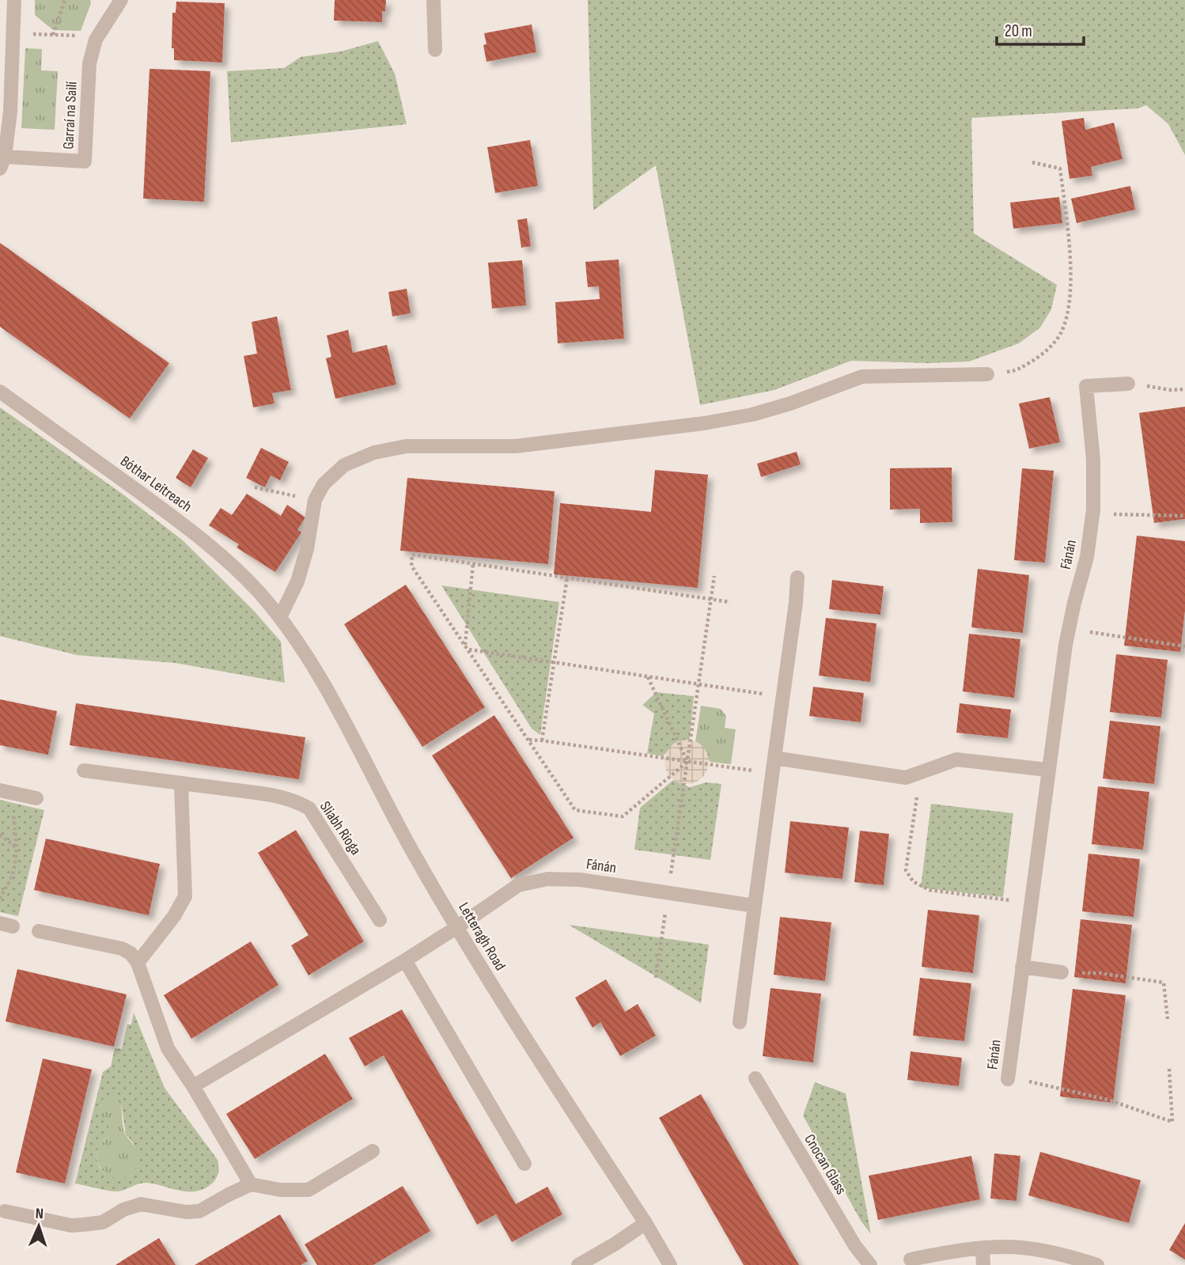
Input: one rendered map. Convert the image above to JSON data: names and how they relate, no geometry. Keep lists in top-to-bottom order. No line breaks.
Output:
{"streets":{"street":["Garraí na Sailí","Bóthar Leitreach","Fánán","Sliabh Rioga","Letteragh Road","Cnocan Glass"]},"crossings":[["Bóthar Leitreach","Letteragh Road"],["Fánán","Letteragh Road"]],"scale_bar":"20 m","north":"top"}
